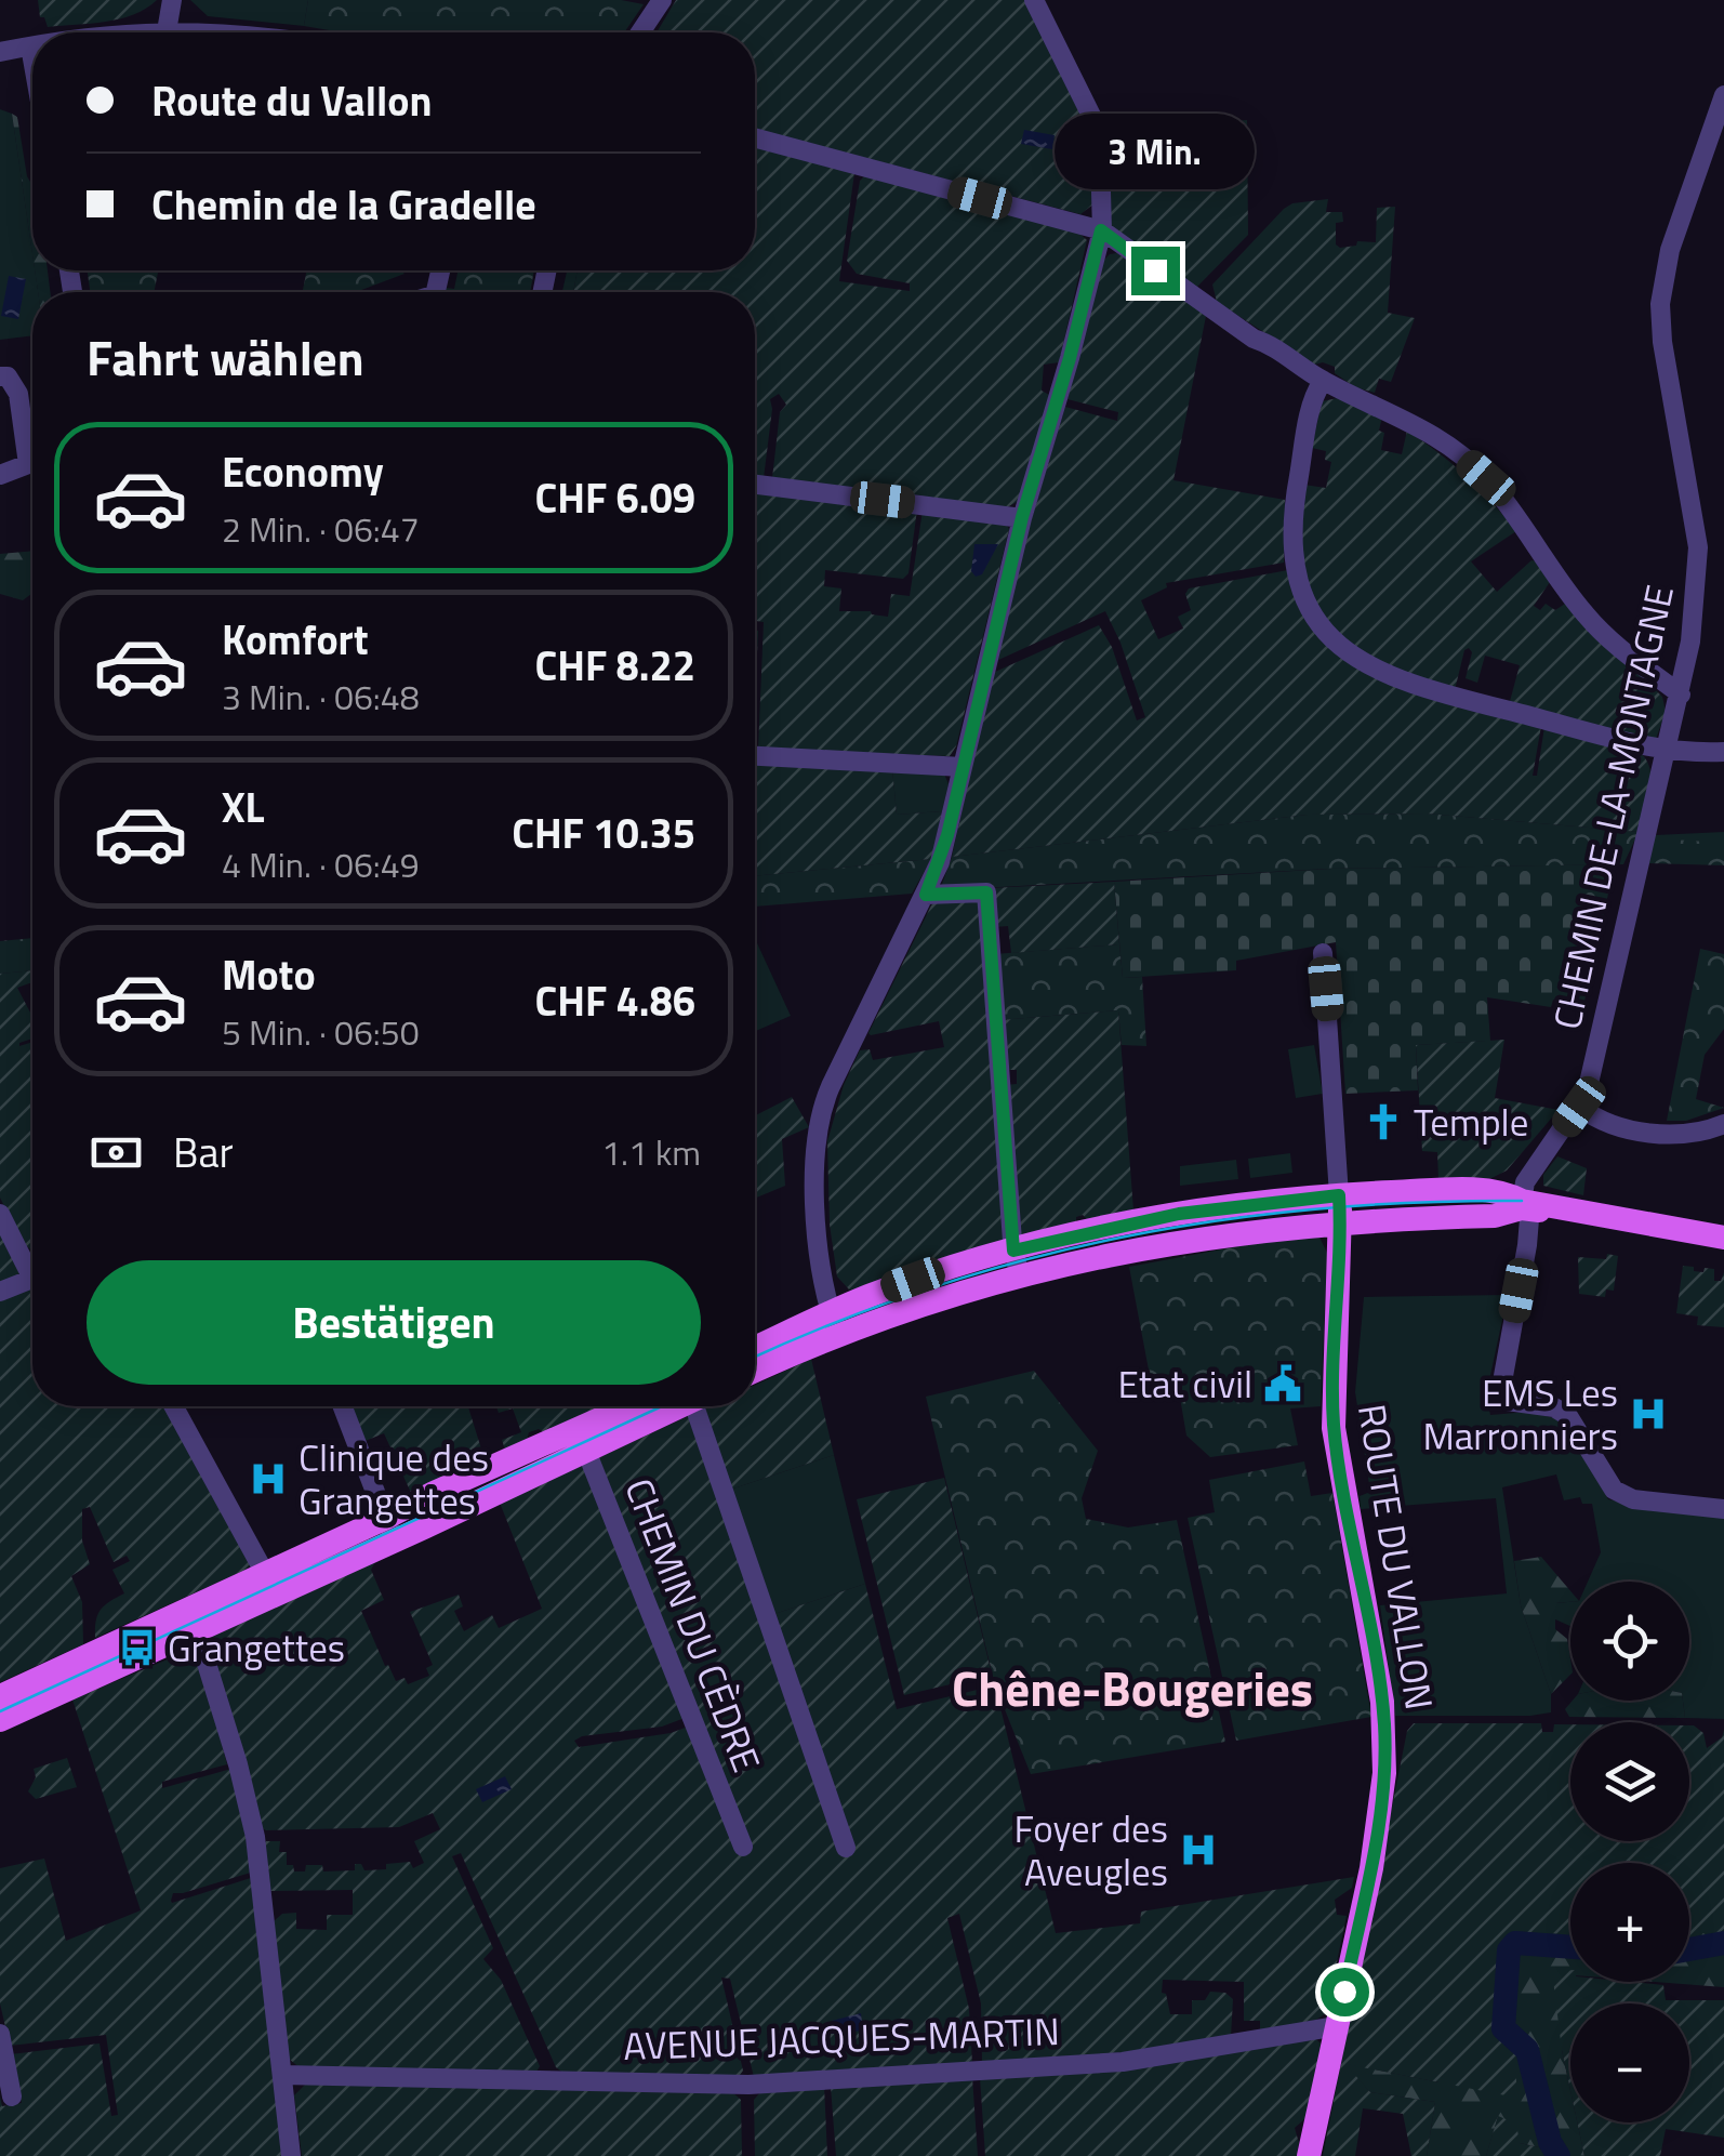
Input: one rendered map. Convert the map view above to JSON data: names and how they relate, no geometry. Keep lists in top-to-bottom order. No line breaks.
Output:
{"streets":{"main road":["ROUTE DU VALLON"],"street":["CHEMIN DE-LA-MONTAGNE","CHEMIN DU CÈDRE","AVENUE JACQUES-MARTIN"]},"crossings":[["ROUTE DU VALLON","AVENUE JACQUES-MARTIN"]],"districts":["Chêne-Bougeries"],"places":{"church":["Temple"],"public building":["Etat civil"],"hospital":["EMS Les Marronniers","Clinique des Grangettes","Foyer des Aveugles"],"bus stop":["Grangettes"]},"page":{"banner":["Route du Vallon","Chemin de la Gradelle"],"bubble":"3 Min.","heading":"Fahrt wählen","list":[{"name":"Economy","note":"2 Min. · 06:47","value":"CHF 6.09"},{"name":"Komfort","note":"3 Min. · 06:48","value":"CHF 8.22"},{"name":"XL","note":"4 Min. · 06:49","value":"CHF 10.35"},{"name":"Moto","note":"5 Min. · 06:50","value":"CHF 4.86"}],"pay":["Bar","1.1 km"],"buttons":"Bestätigen","map_buttons":["+","−"]}}
